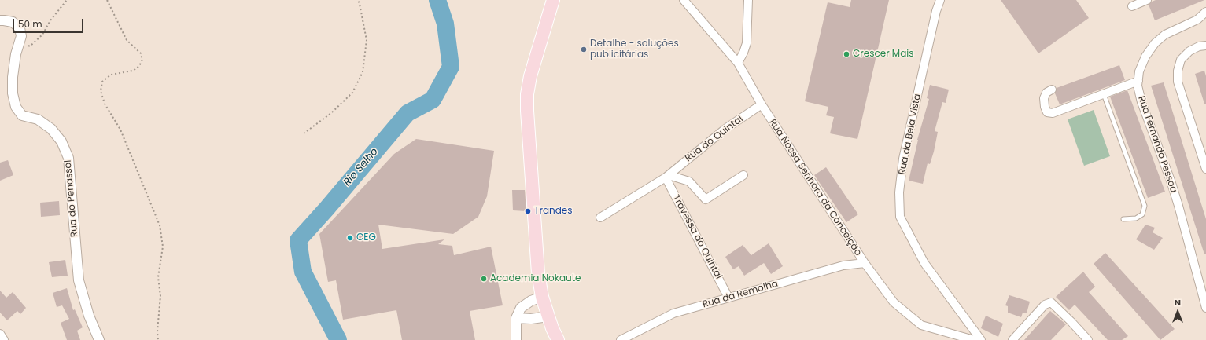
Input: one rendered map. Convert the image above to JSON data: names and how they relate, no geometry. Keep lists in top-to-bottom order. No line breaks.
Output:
{"streets":{"street":["Rua da Bela Vista","Rua do Quintal","Rua Fernando Pessoa","Rua Nossa Senhora da Conceição","Rua do Penassol","Travessa do Quintal","Rua da Remolha"]},"crossings":[["Rua do Quintal","Rua Nossa Senhora da Conceição"],["Rua do Quintal","Travessa do Quintal"],["Rua Nossa Senhora da Conceição","Rua da Remolha"],["Travessa do Quintal","Rua da Remolha"]],"water":["Rio Selho"],"places":["Detalhe - soluções publicitárias","Crescer Mais","Trandes","CEG","Academia Nokaute"],"scale_bar":"50 m","north":"top"}
